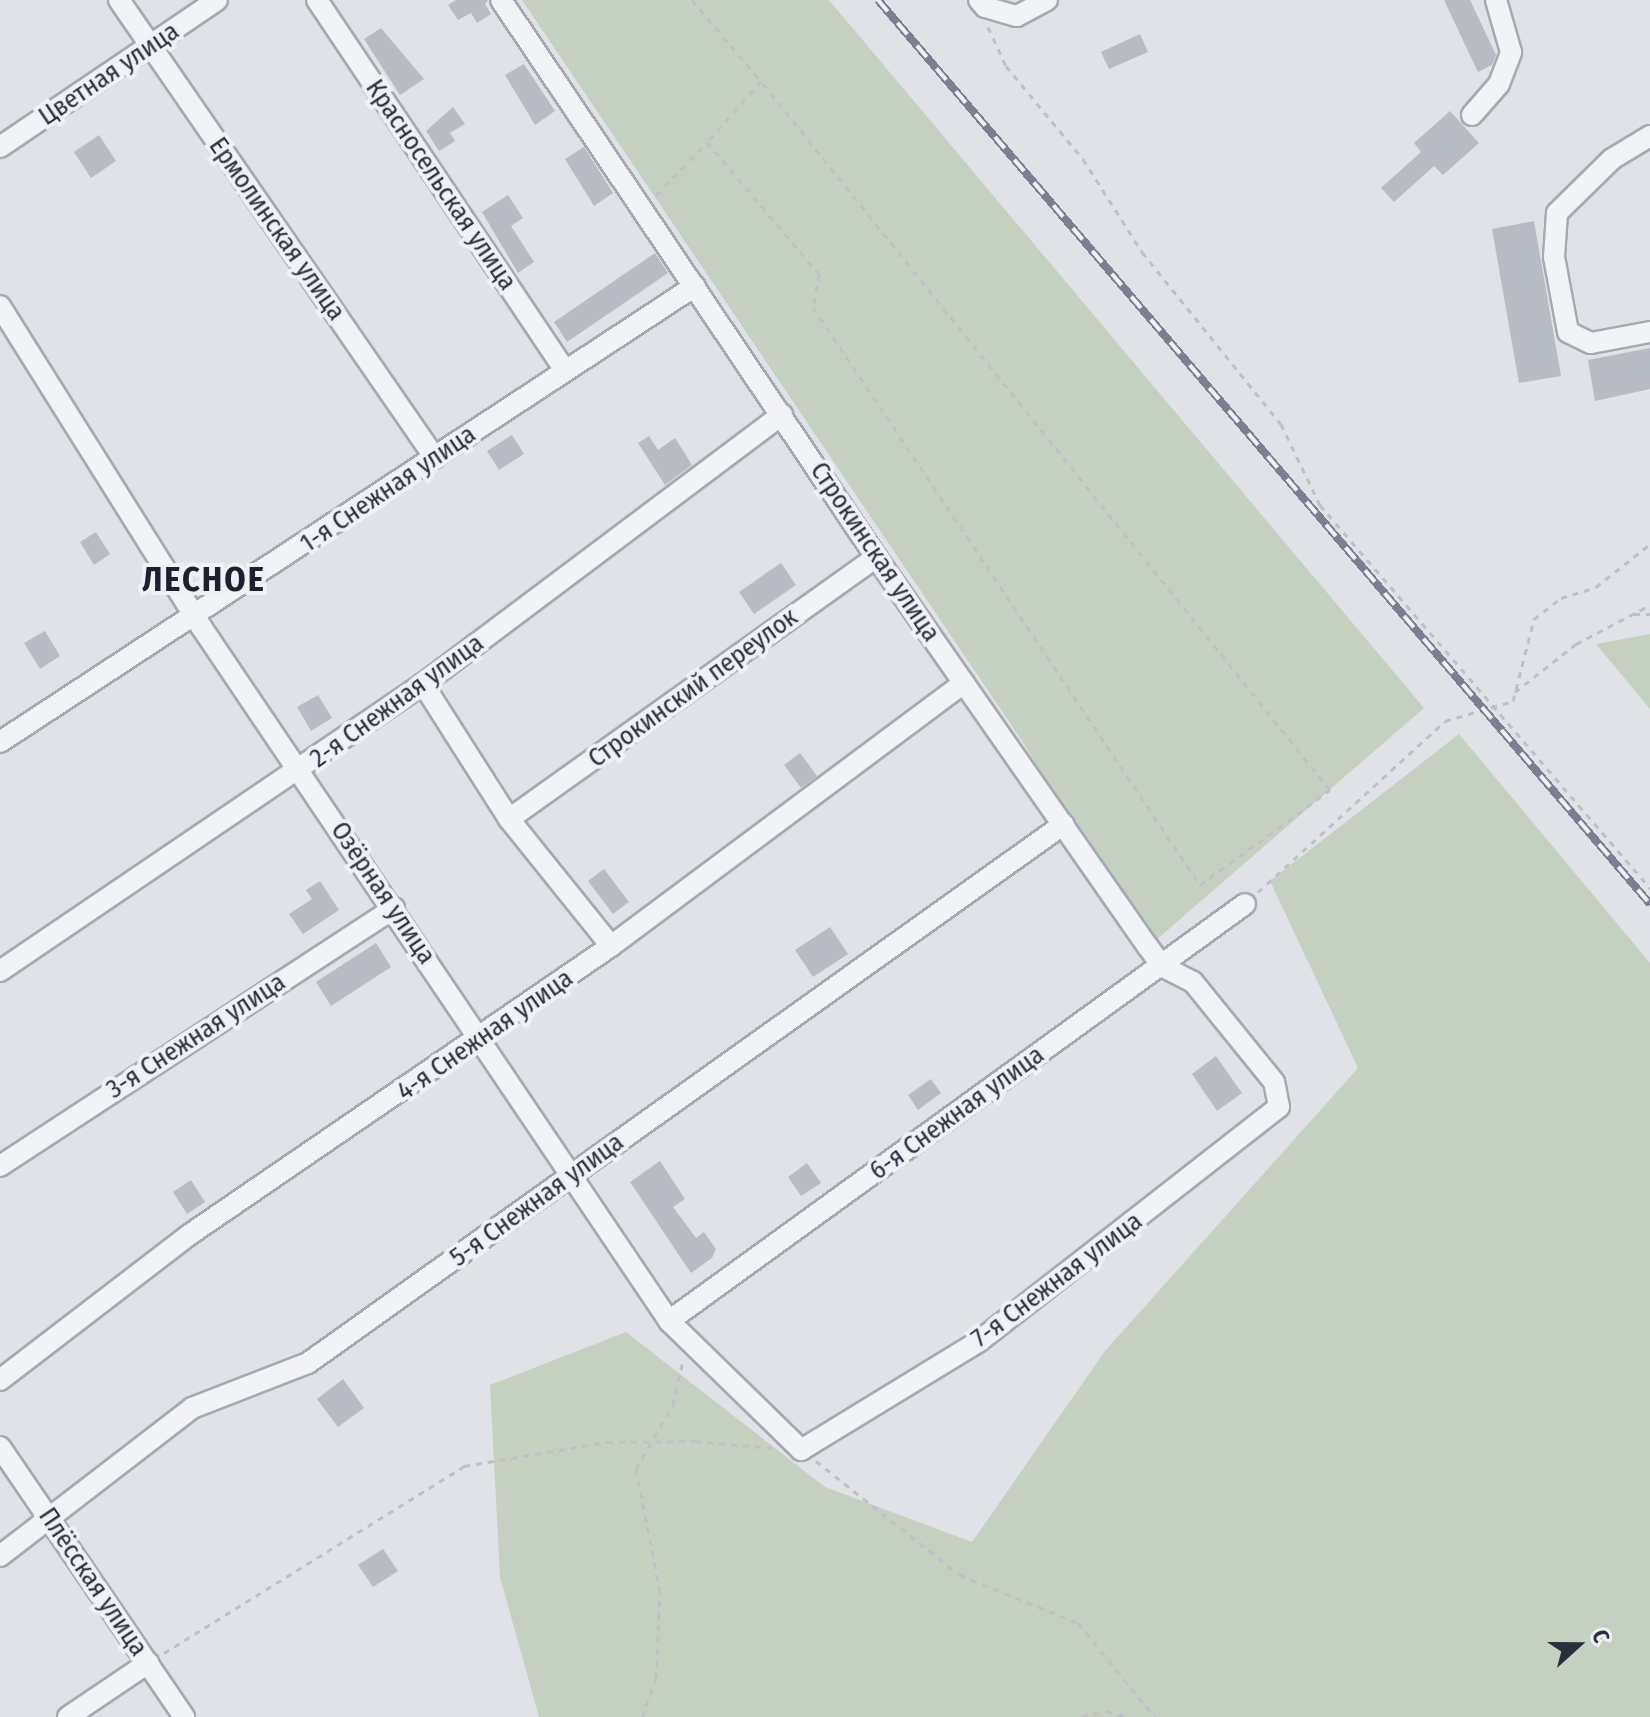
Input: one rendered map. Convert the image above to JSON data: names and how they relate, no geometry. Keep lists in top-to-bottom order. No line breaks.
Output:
{"streets":{"street":["Цветная улица","Красносельская улица","Ермолинская улица","1-я Снежная улица","Строкинская улица","Строкинский переулок","2-я Снежная улица","Озёрная улица","4-я Снежная улица","3-я Снежная улица","6-я Снежная улица","5-я Снежная улица","7-я Снежная улица","Плёсская улица"]},"crossings":[["Цветная улица","Ермолинская улица"],["Красносельская улица","1-я Снежная улица"],["Ермолинская улица","1-я Снежная улица"],["1-я Снежная улица","Строкинская улица"],["1-я Снежная улица","Озёрная улица"],["Строкинская улица","Строкинский переулок"],["Строкинская улица","2-я Снежная улица"],["Строкинская улица","4-я Снежная улица"],["Строкинская улица","6-я Снежная улица"],["Строкинская улица","5-я Снежная улица"],["Строкинская улица","7-я Снежная улица"],["2-я Снежная улица","Озёрная улица"],["Озёрная улица","4-я Снежная улица"],["Озёрная улица","3-я Снежная улица"],["Озёрная улица","6-я Снежная улица"],["Озёрная улица","5-я Снежная улица"],["Озёрная улица","7-я Снежная улица"],["5-я Снежная улица","Плёсская улица"]],"districts":["ЛЕСНОЕ"],"north":"right"}
